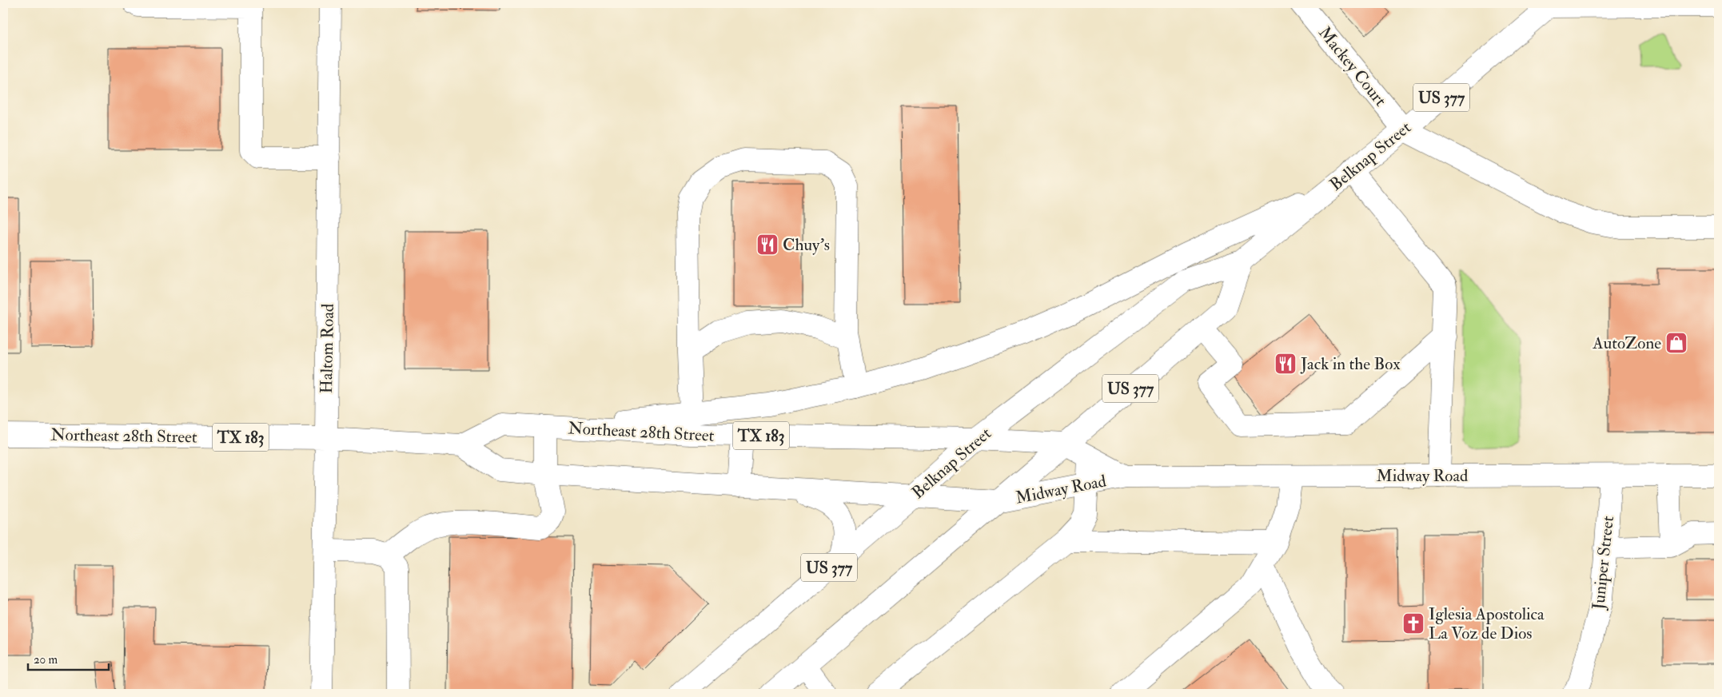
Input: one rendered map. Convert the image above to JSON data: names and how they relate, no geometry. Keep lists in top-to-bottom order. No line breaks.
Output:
{"streets":{"main road":["Mackey Court","US 377","Belknap Street","Haltom Road","Northeast 28th Street","TX 183","Midway Road","Juniper Street"]},"crossings":[["Mackey Court","Belknap Street"],["US 377","Belknap Street"],["US 377","Northeast 28th Street"],["US 377","Midway Road"],["Belknap Street","Northeast 28th Street"],["Haltom Road","Northeast 28th Street"],["Northeast 28th Street","Midway Road"],["Midway Road","Juniper Street"]],"places":{"restaurant":["Chuy's","Jack in the Box"],"shop":["AutoZone"],"church":["Iglesia Apostolica La Voz de Dios"]},"scale_bar":"20 m"}
